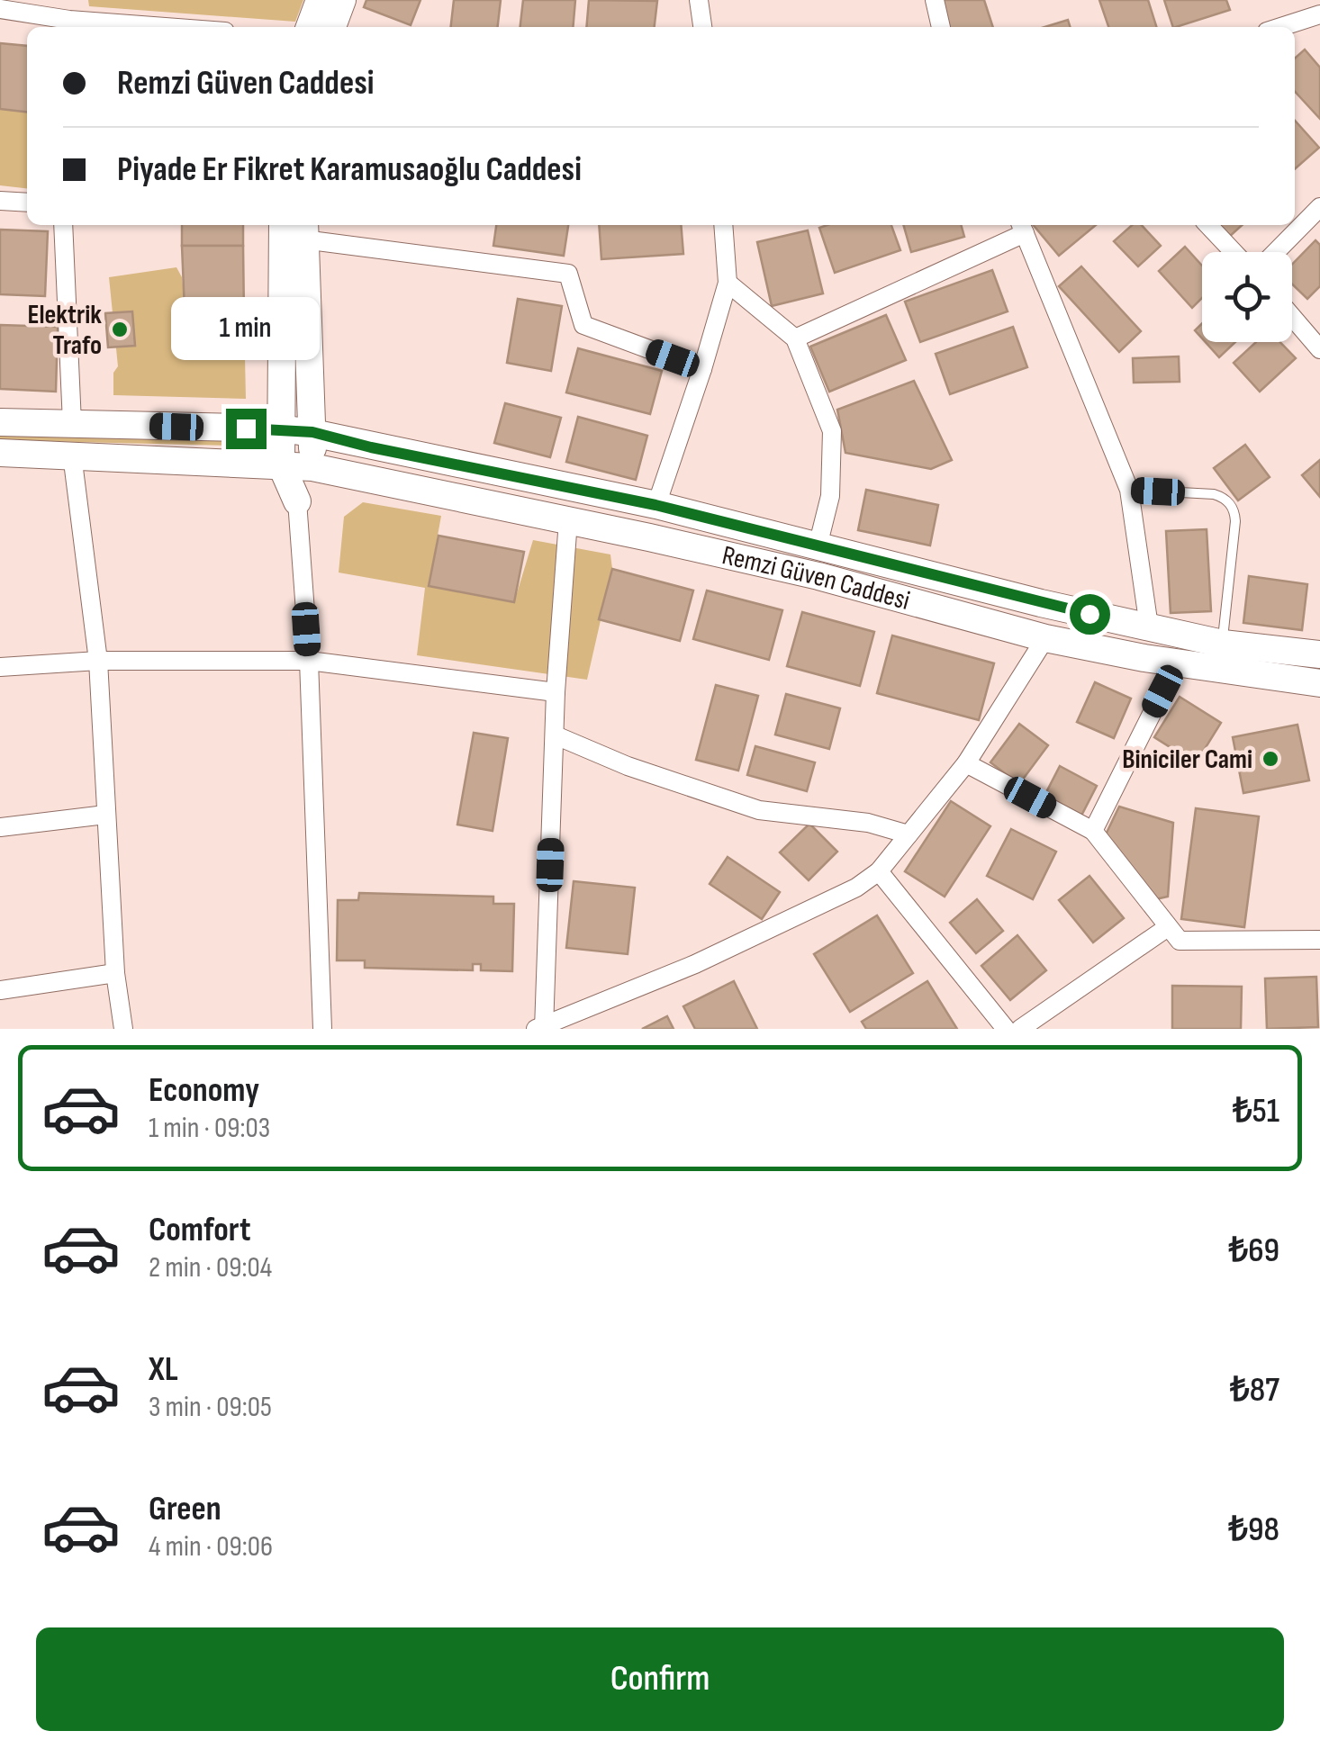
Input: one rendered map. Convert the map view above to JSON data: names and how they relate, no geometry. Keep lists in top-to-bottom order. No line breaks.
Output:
{"streets":{"main road":["Remzi Güven Caddesi"]},"places":["Elektrik Trafo","Biniciler Cami"],"page":{"banner":["Remzi Güven Caddesi","Piyade Er Fikret Karamusaoğlu Caddesi"],"bubble":"1 min","list":[{"name":"Economy","note":"1 min · 09:03","value":"₺51"},{"name":"Comfort","note":"2 min · 09:04","value":"₺69"},{"name":"XL","note":"3 min · 09:05","value":"₺87"},{"name":"Green","note":"4 min · 09:06","value":"₺98"}],"buttons":"Confirm"}}
